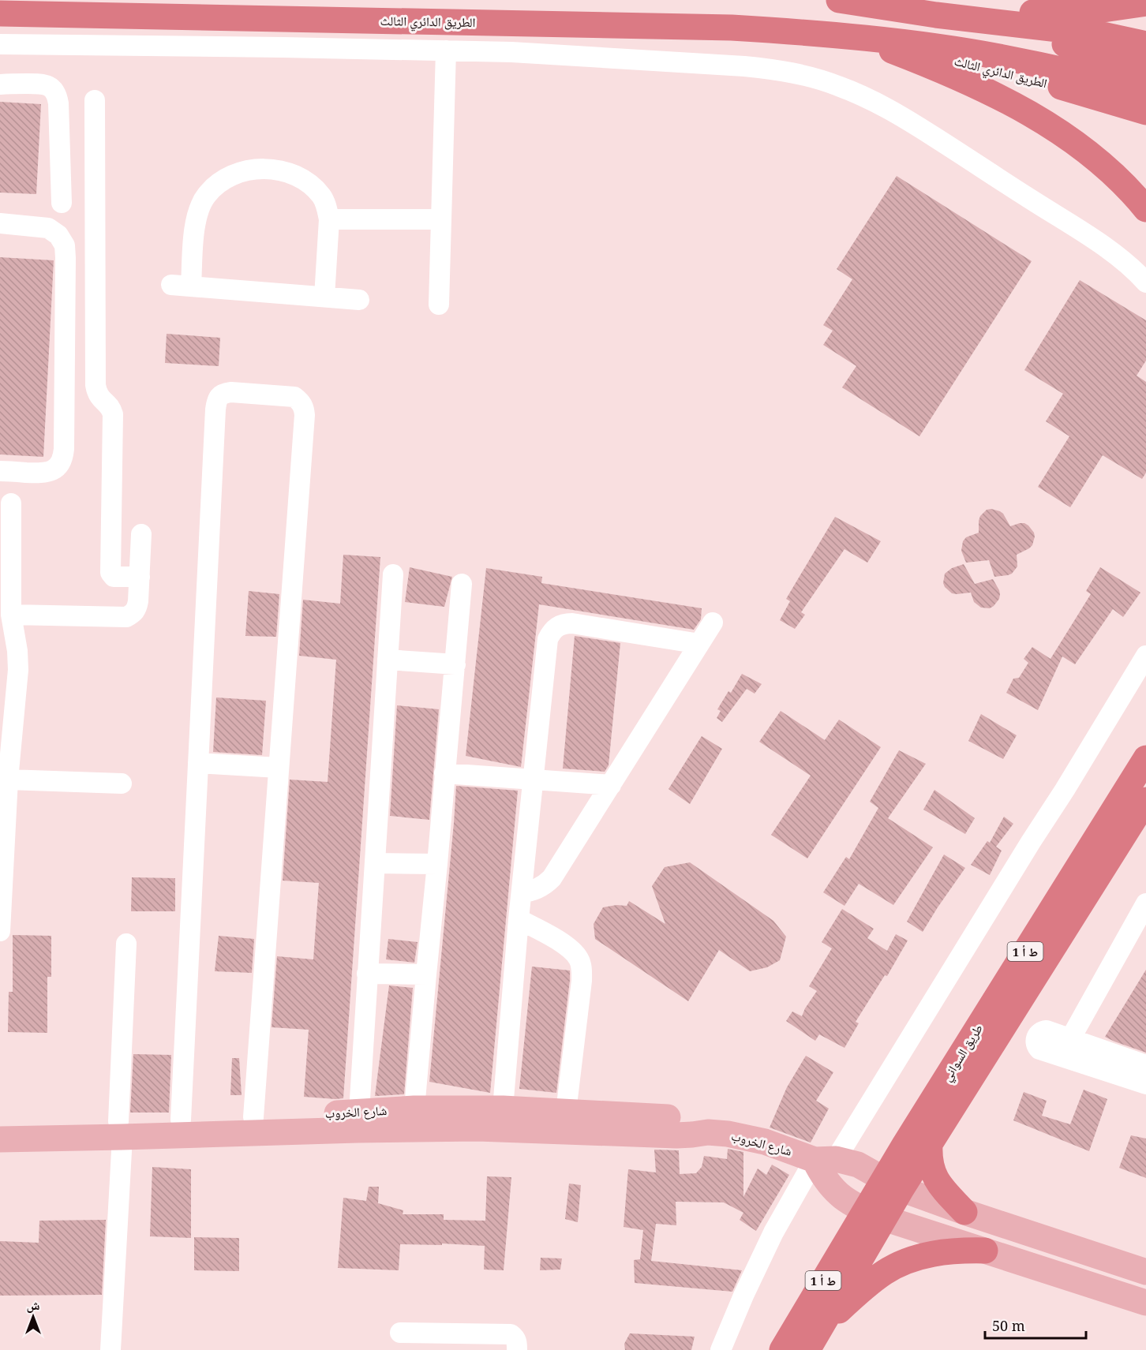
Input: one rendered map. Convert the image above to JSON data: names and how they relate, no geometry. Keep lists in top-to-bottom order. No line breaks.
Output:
{"streets":{"highway":["الطريق الدائري الثالث","ط أ 1","طريق السواني"],"main road":["شارع الخروب"]},"crossings":[["طريق السواني","شارع الخروب"]],"scale_bar":"50 m","north":"top"}
